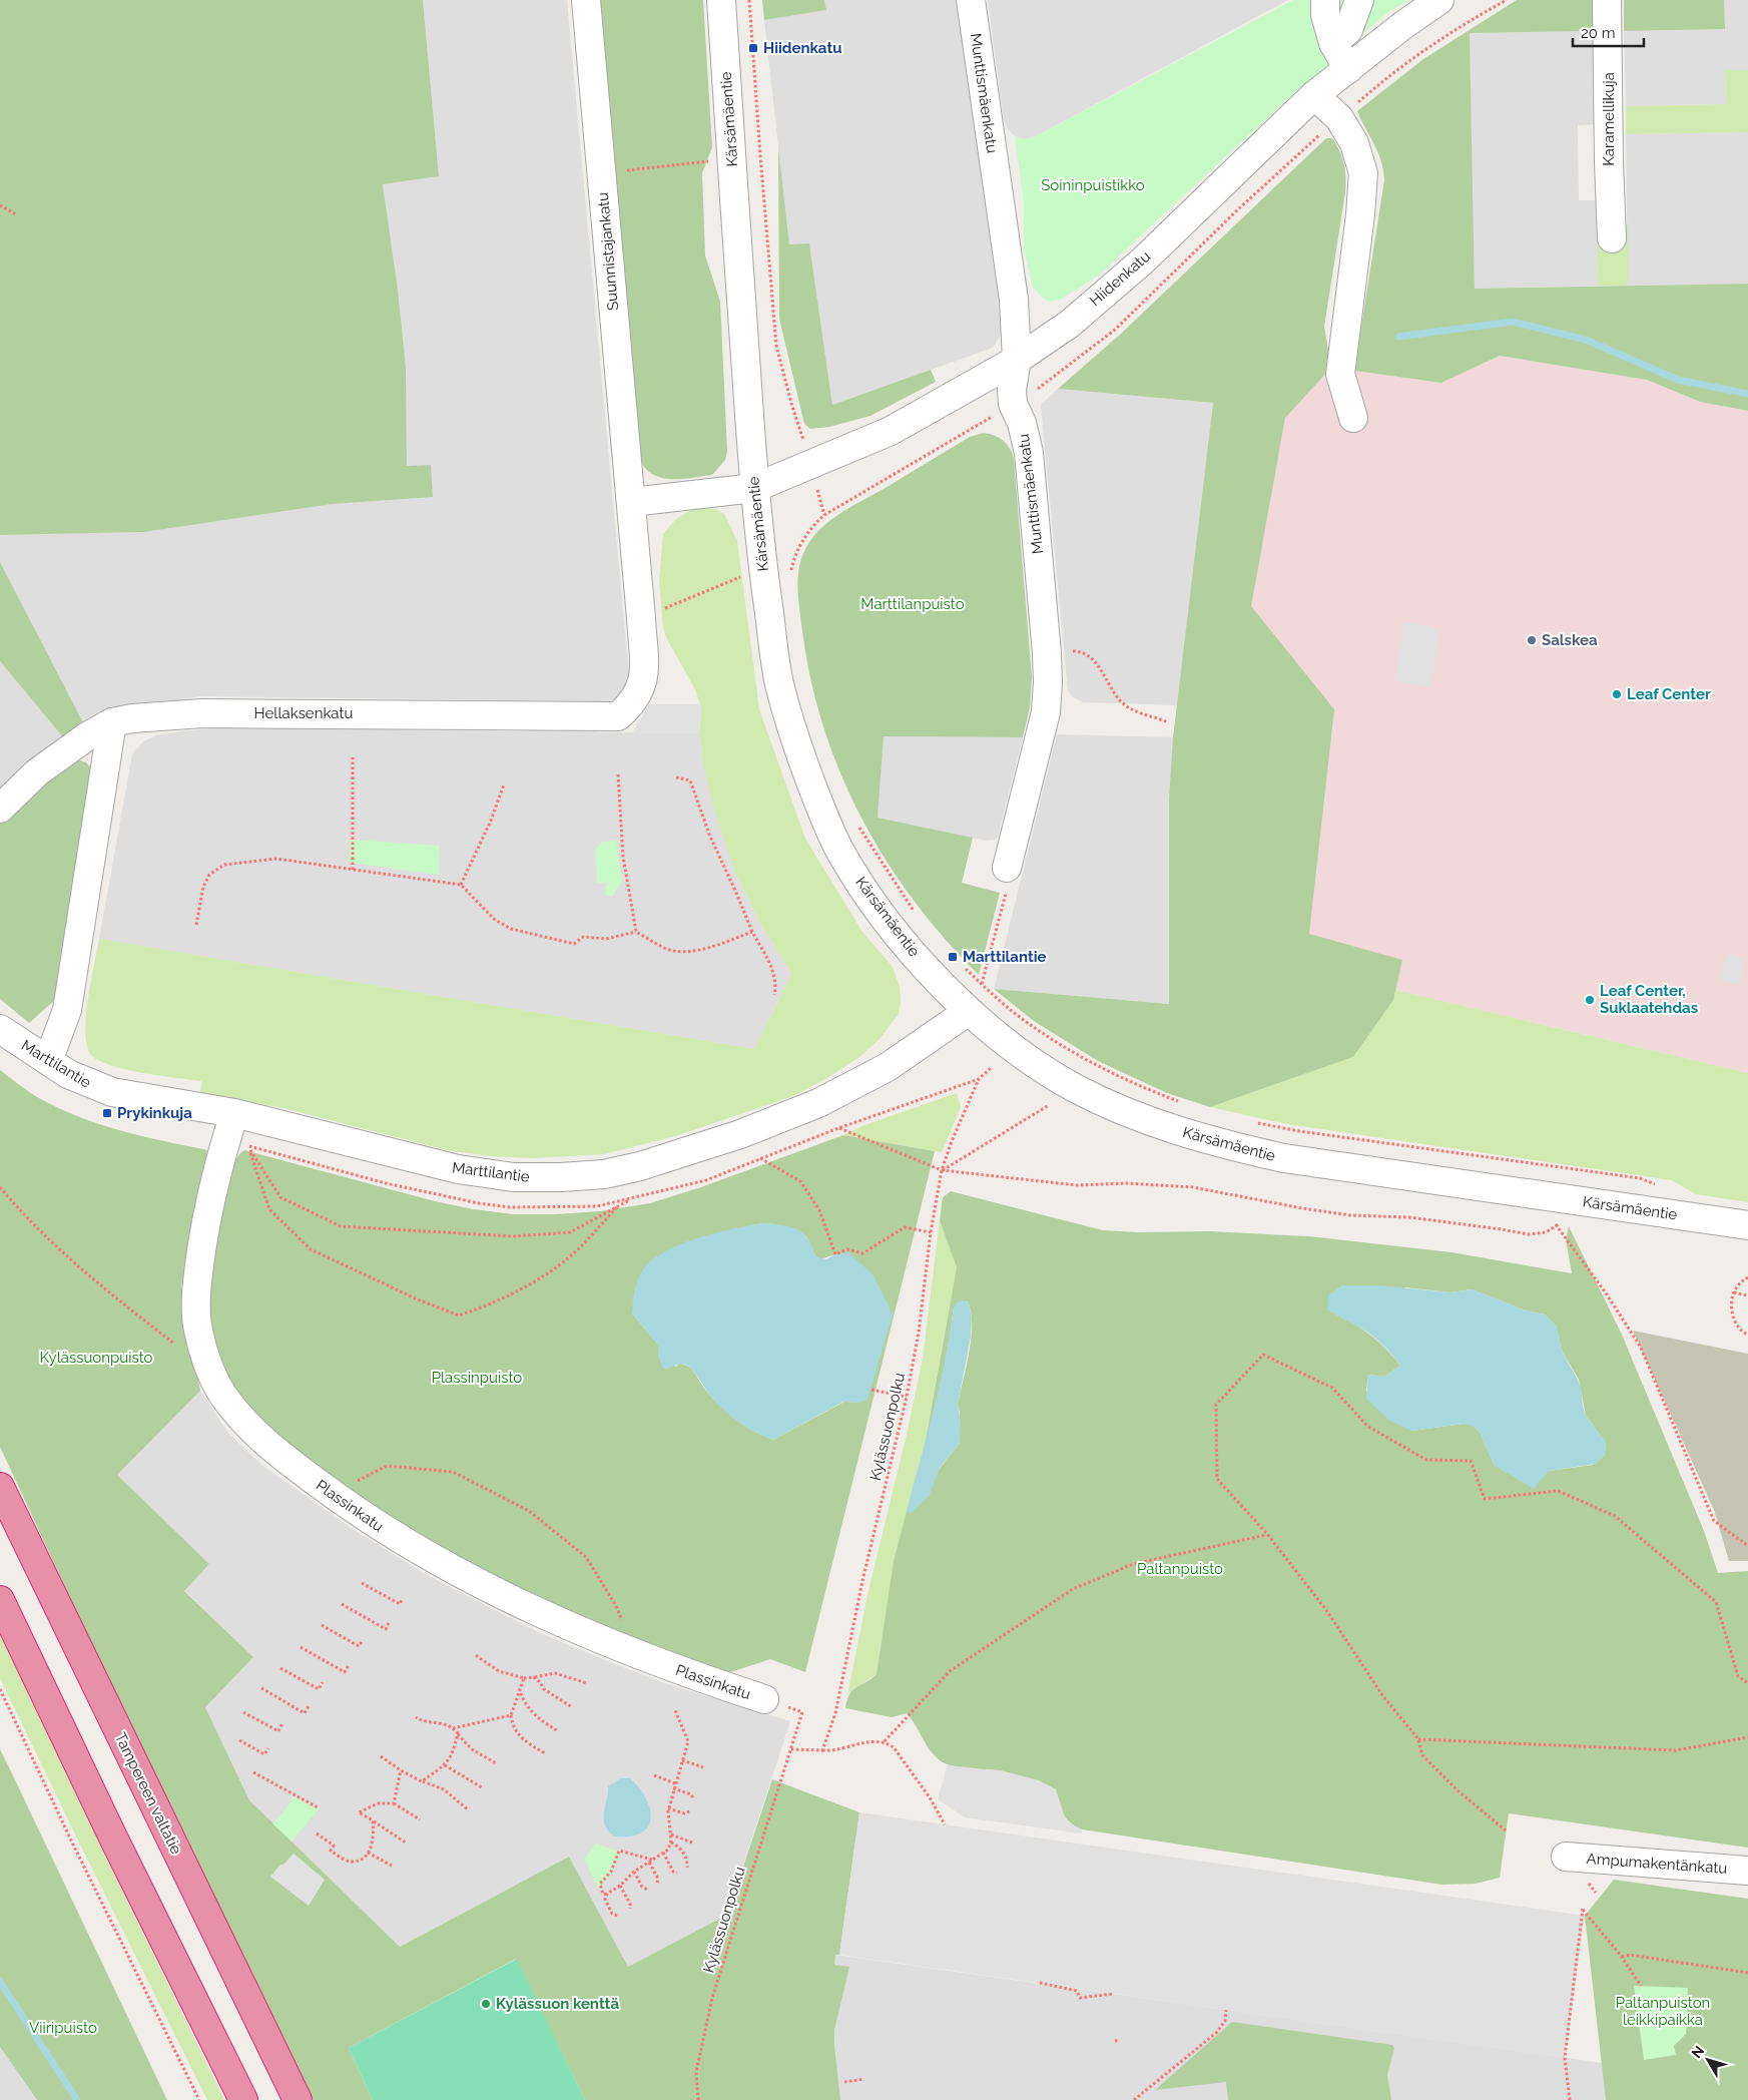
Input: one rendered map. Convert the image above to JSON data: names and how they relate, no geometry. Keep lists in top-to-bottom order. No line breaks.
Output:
{"streets":{"highway":["Tampereen valtatie"],"street":["Munttismäenkatu","Kärsämäentie","Karamellikuja","Suunnistajankatu","Hiidenkatu","Hellaksenkatu","Marttilantie","Plassinkatu","Ampumakentänkatu"],"path":["Kylässuonpolku"]},"crossings":[["Munttismäenkatu","Hiidenkatu"],["Kärsämäentie","Hiidenkatu"],["Kärsämäentie","Marttilantie"],["Suunnistajankatu","Hellaksenkatu"],["Marttilantie","Plassinkatu"]],"parks":["Soininpuistikko","Marttilanpuisto","Kylässuonpuisto","Plassinpuisto","Paltanpuisto","Paltanpuiston leikkipaikka","Viiripuisto"],"places":{"transit":["Hiidenkatu","Marttilantie","Prykinkuja"],"other":["Salskea","Leaf Center","Leaf Center, Suklaatehdas","Kylässuon kenttä"]},"scale_bar":"20 m","north":"top left"}
